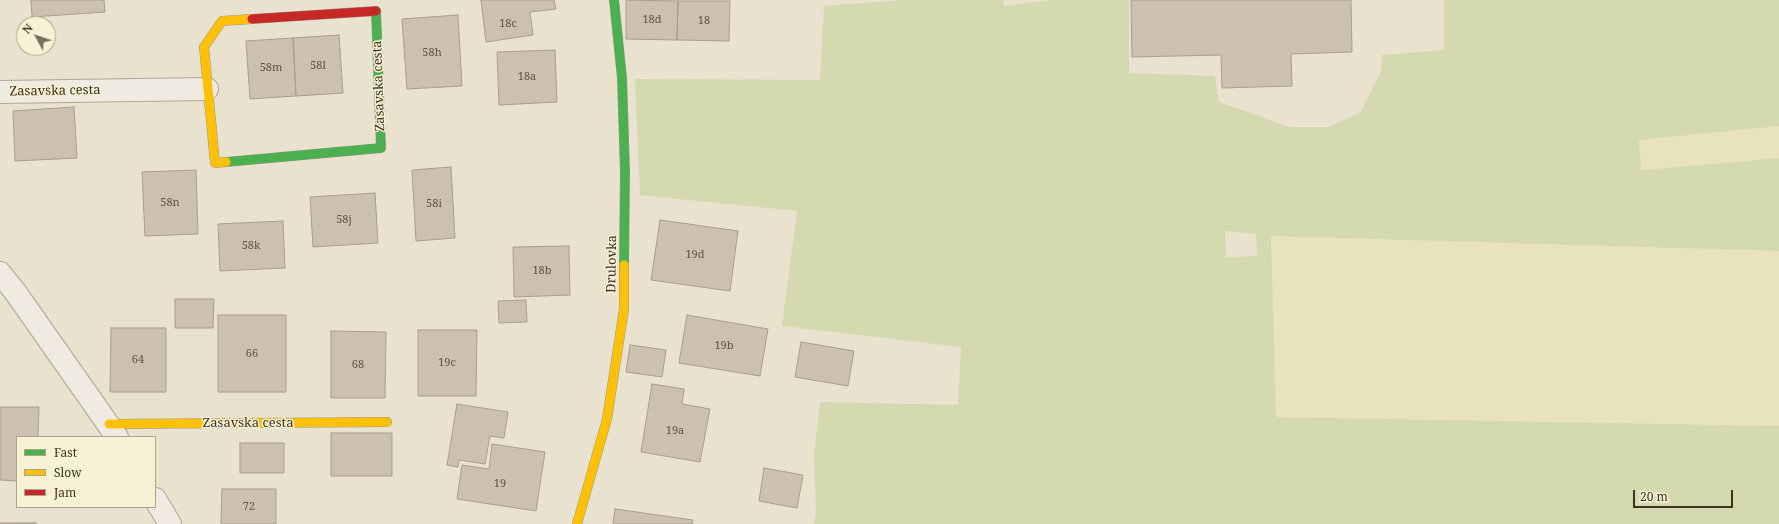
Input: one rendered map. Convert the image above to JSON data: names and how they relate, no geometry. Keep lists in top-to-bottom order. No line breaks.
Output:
{"streets":{"street":["Zasavska cesta","Drulovka"]},"house_numbers":["18d","18","18c","58h","58l","58m","18a","58n","58i","58j","58k","19d","18b","19b","66","64","19c","68","19a","19","72"],"legend":["Fast","Slow","Jam"],"scale_bar":"20 m","north":"top left"}
